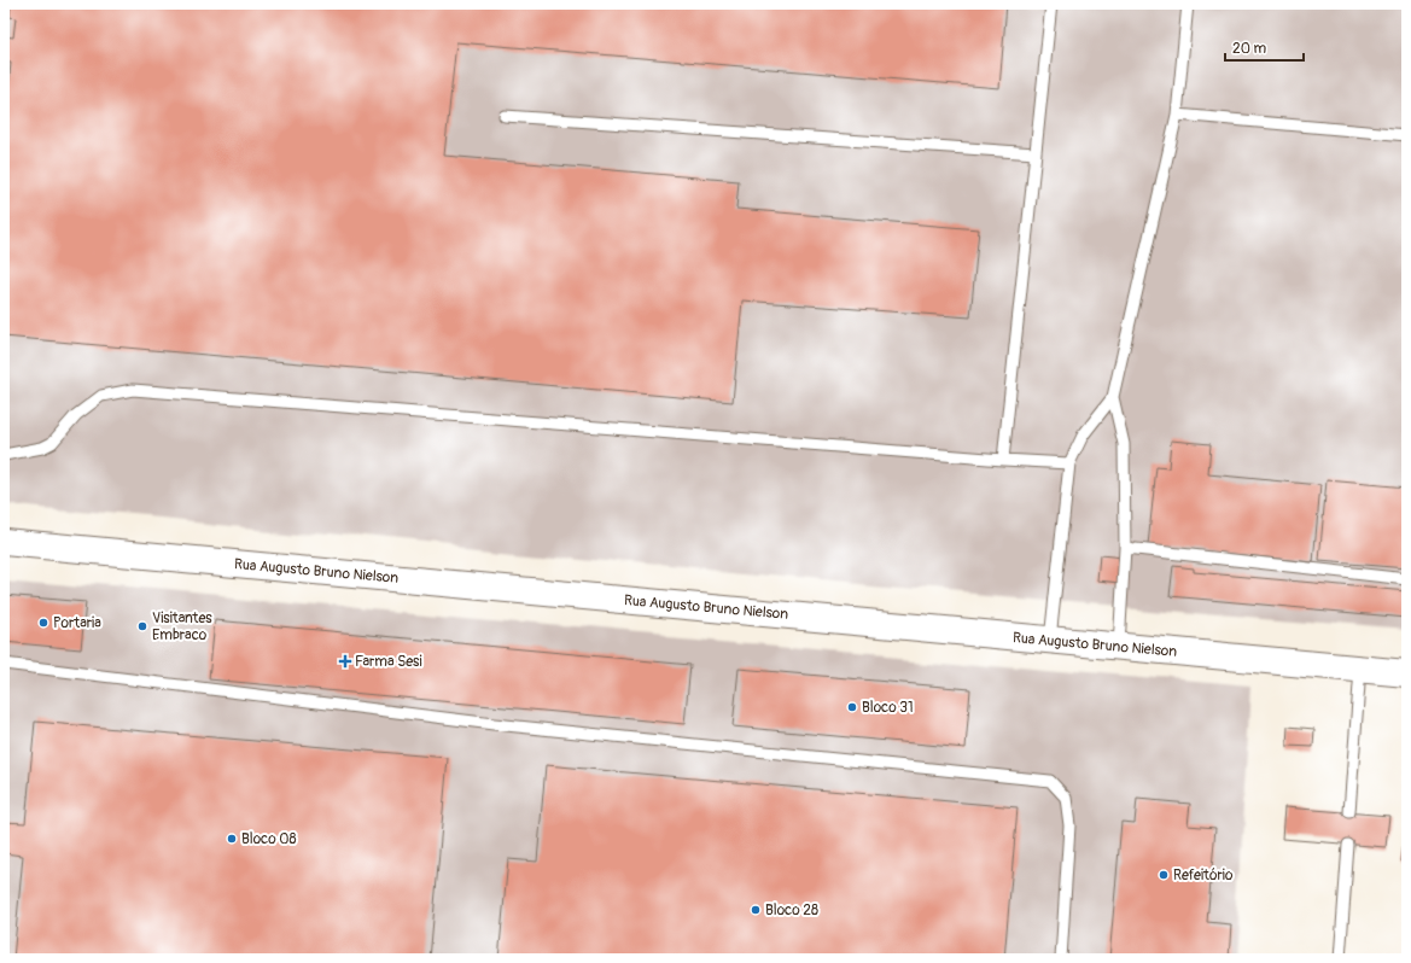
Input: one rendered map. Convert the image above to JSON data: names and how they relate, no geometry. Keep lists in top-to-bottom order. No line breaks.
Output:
{"streets":{"main road":["Rua Augusto Bruno Nielson"]},"places":{"other":["Portaria","Visitantes Embraco","Bloco 31","Bloco 08","Refeitório","Bloco 28"],"health":["Farma Sesi"]},"scale_bar":"20 m"}
